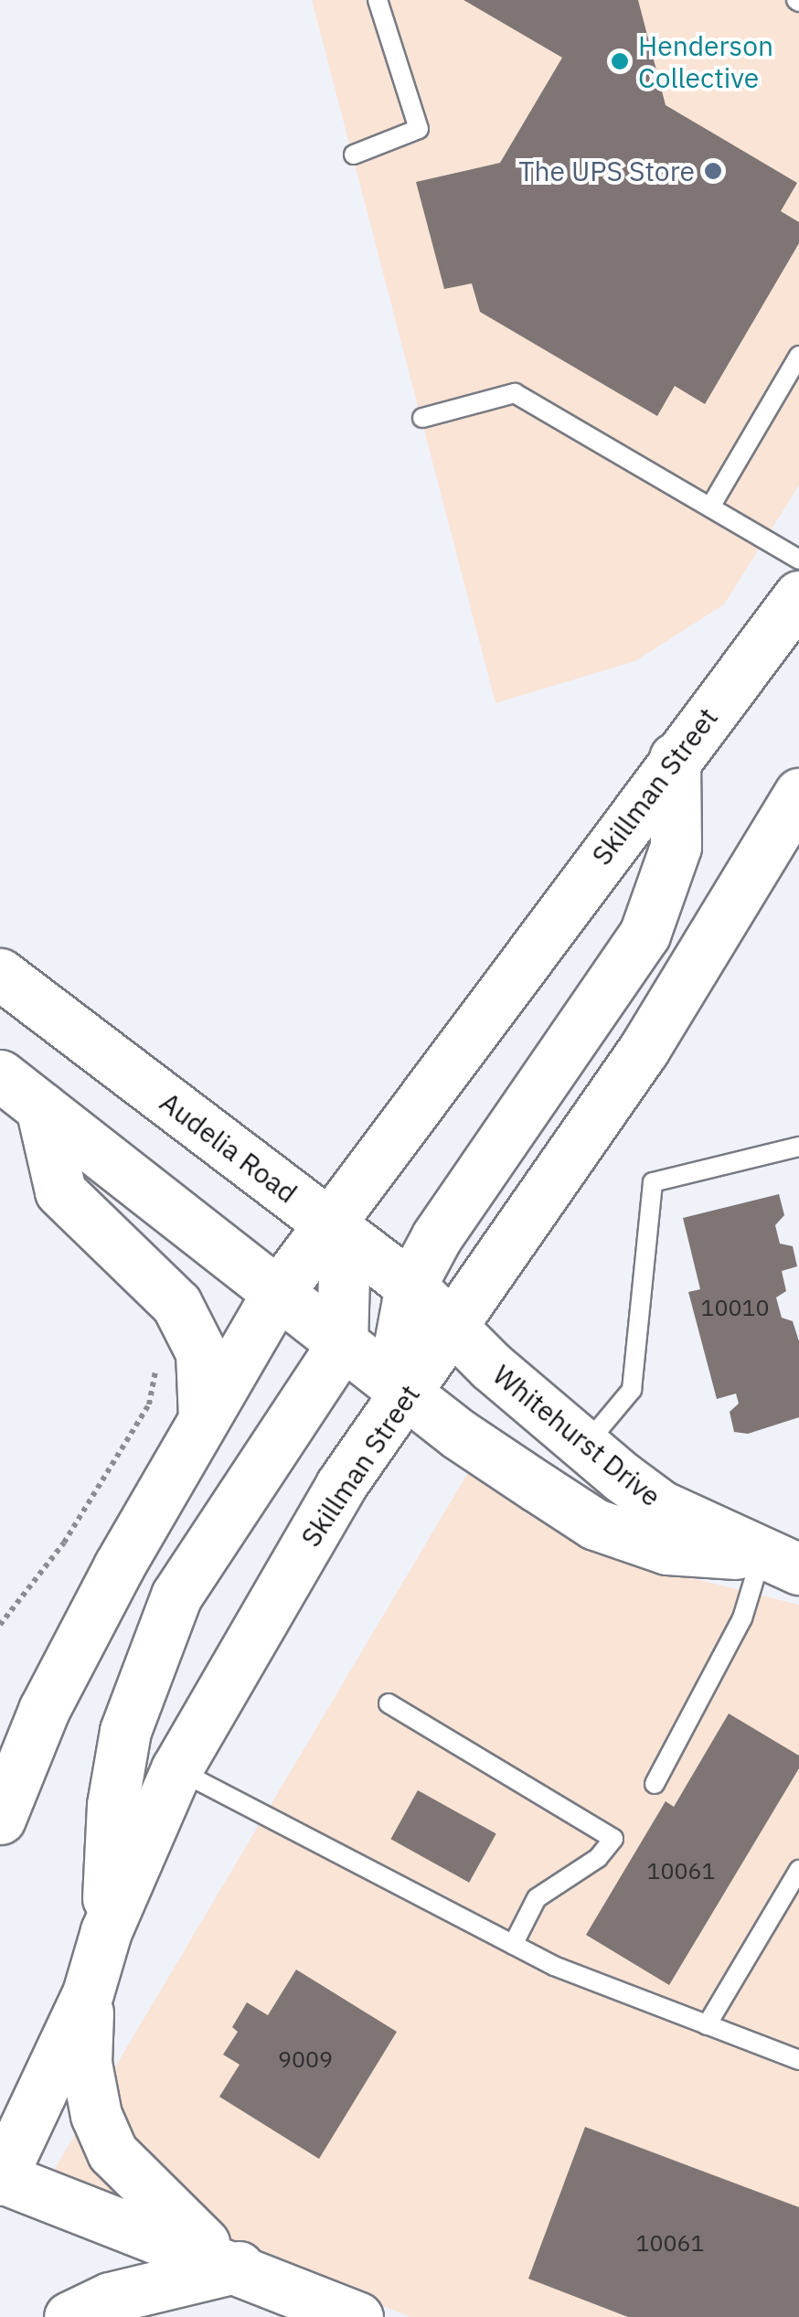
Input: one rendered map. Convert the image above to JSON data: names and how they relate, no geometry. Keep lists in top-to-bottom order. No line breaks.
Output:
{"streets":{"main road":["Skillman Street","Audelia Road","Whitehurst Drive"]},"crossings":[["Skillman Street","Audelia Road"],["Skillman Street","Whitehurst Drive"],["Audelia Road","Whitehurst Drive"]],"places":["Henderson Collective","The UPS Store"],"house_numbers":["10010","10061","9009","10061"]}
